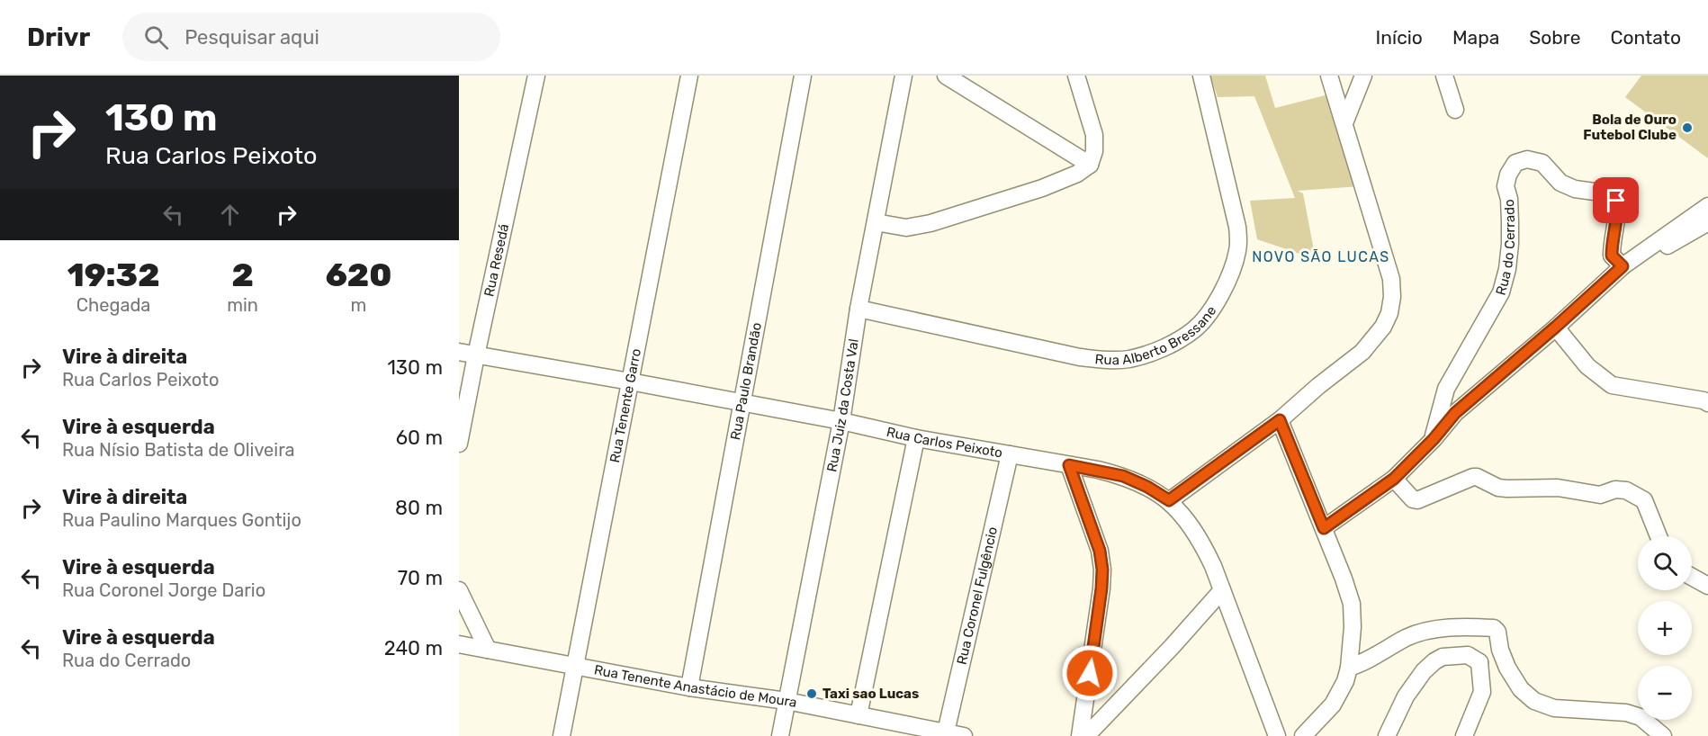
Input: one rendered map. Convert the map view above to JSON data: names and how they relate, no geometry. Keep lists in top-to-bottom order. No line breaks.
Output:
{"streets":{"street":["Rua do Cerrado","Rua Resedá","Rua Alberto Bressane","Rua Paulo Brandão","Rua Tenente Garro","Rua Juiz da Costa Val","Rua Carlos Peixoto","Rua Coronel Fulgêncio","Rua Tenente Anastácio de Moura"]},"crossings":[["Rua Resedá","Rua Carlos Peixoto"],["Rua Alberto Bressane","Rua Juiz da Costa Val"],["Rua Paulo Brandão","Rua Carlos Peixoto"],["Rua Paulo Brandão","Rua Tenente Anastácio de Moura"],["Rua Tenente Garro","Rua Carlos Peixoto"],["Rua Tenente Garro","Rua Tenente Anastácio de Moura"],["Rua Juiz da Costa Val","Rua Carlos Peixoto"],["Rua Juiz da Costa Val","Rua Tenente Anastácio de Moura"],["Rua Carlos Peixoto","Rua Coronel Fulgêncio"],["Rua Coronel Fulgêncio","Rua Tenente Anastácio de Moura"]],"districts":["NOVO SÃO LUCAS"],"places":["Bola de Ouro Futebol Clube","Taxi sao Lucas"],"page":{"header":"Drivr","search":"Pesquisar aqui","nav":["Início","Mapa","Sobre","Contato"],"turn":["130 m","Rua Carlos Peixoto"],"eta":["19:32","Chegada","2","min","620","m"],"list":[{"name":"Vire à direita","note":"Rua Carlos Peixoto","value":"130 m"},{"name":"Vire à esquerda","note":"Rua Nísio Batista de Oliveira","value":"60 m"},{"name":"Vire à direita","note":"Rua Paulino Marques Gontijo","value":"80 m"},{"name":"Vire à esquerda","note":"Rua Coronel Jorge Dario","value":"70 m"},{"name":"Vire à esquerda","note":"Rua do Cerrado","value":"240 m"}],"map_buttons":["+","−"]}}
